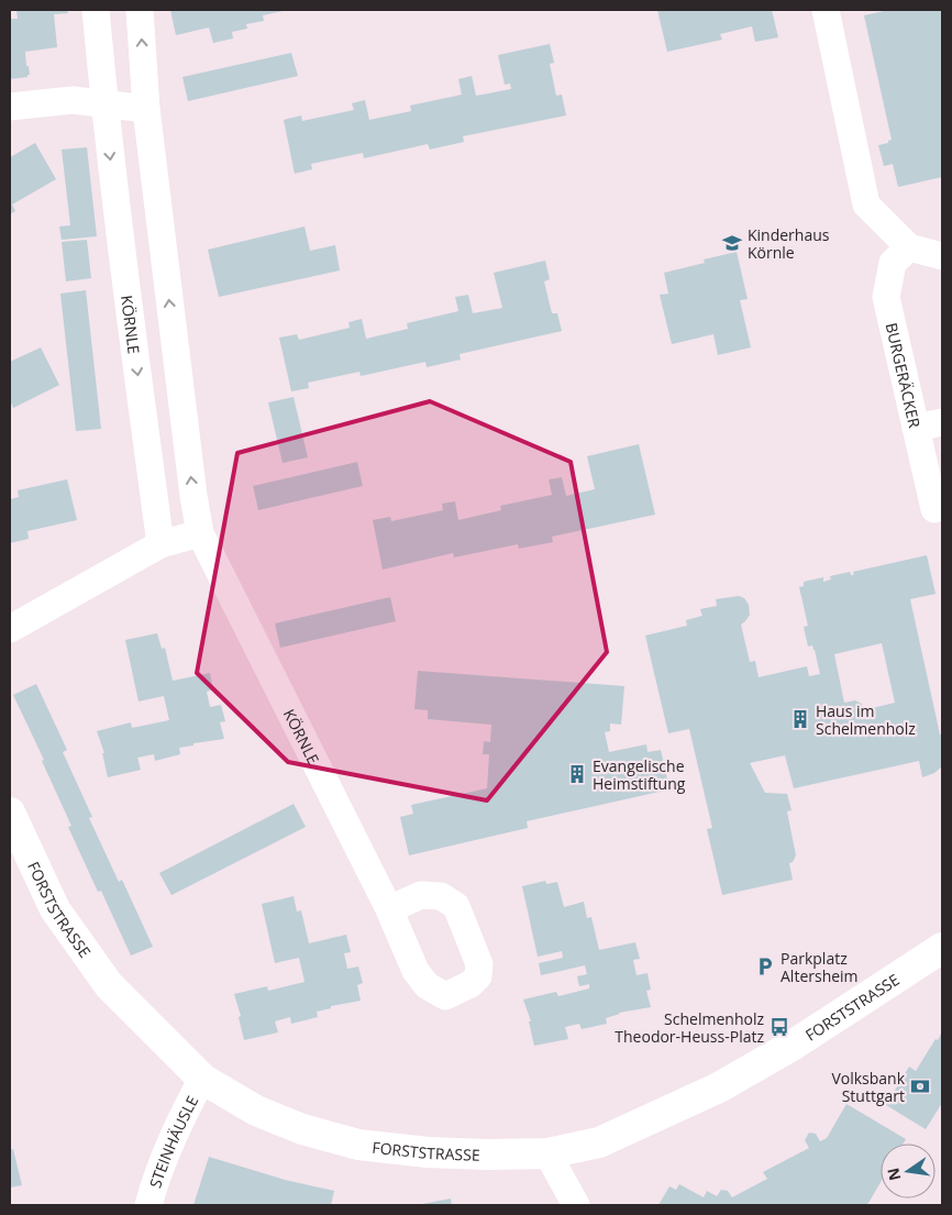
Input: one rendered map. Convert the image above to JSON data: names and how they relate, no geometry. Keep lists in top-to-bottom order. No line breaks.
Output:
{"streets":{"street":["KÖRNLE","BURGERÄCKER","FORSTSTRASSE","STEINHÄUSLE"]},"crossings":[["FORSTSTRASSE","STEINHÄUSLE"]],"places":{"school or university":["Kinderhaus Körnle"],"building":["Haus im Schelmenholz","Evangelische Heimstiftung"],"parking":["Parkplatz Altersheim"],"bus stop":["Schelmenholz Theodor-Heuss-Platz"],"bank":["Volksbank Stuttgart"]},"north":"left"}
